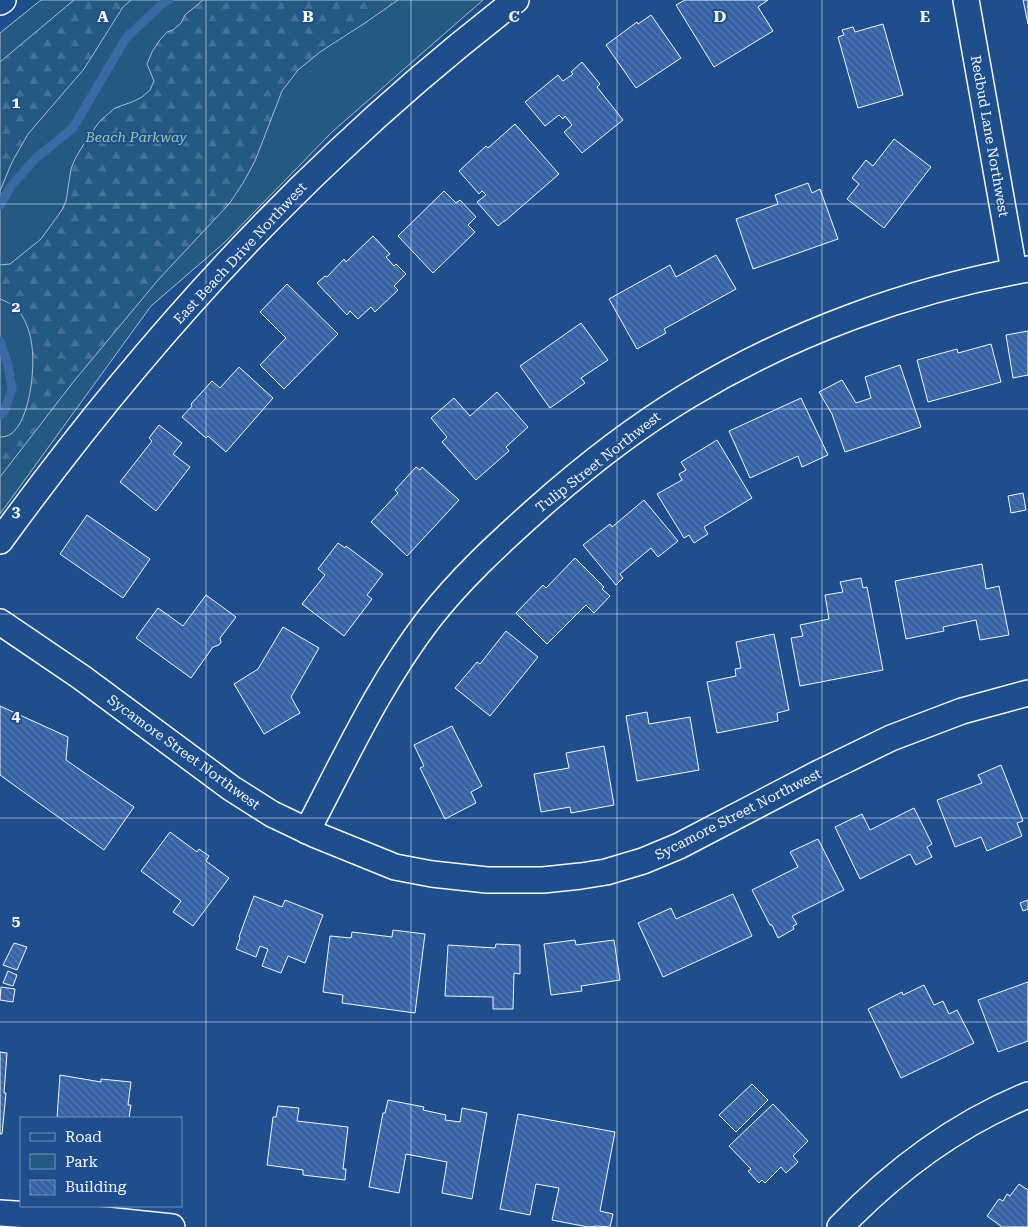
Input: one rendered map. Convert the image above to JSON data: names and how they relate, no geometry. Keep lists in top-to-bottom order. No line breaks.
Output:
{"streets":{"street":["Redbud Lane Northwest","East Beach Drive Northwest","Tulip Street Northwest","Sycamore Street Northwest"]},"crossings":[["Redbud Lane Northwest","Tulip Street Northwest"],["Tulip Street Northwest","Sycamore Street Northwest"]],"parks":["Beach Parkway"],"legend":["Road","Park","Building"],"grid":{"columns":["A","B","C","D","E"],"rows":["1","2","3","4","5"]}}
